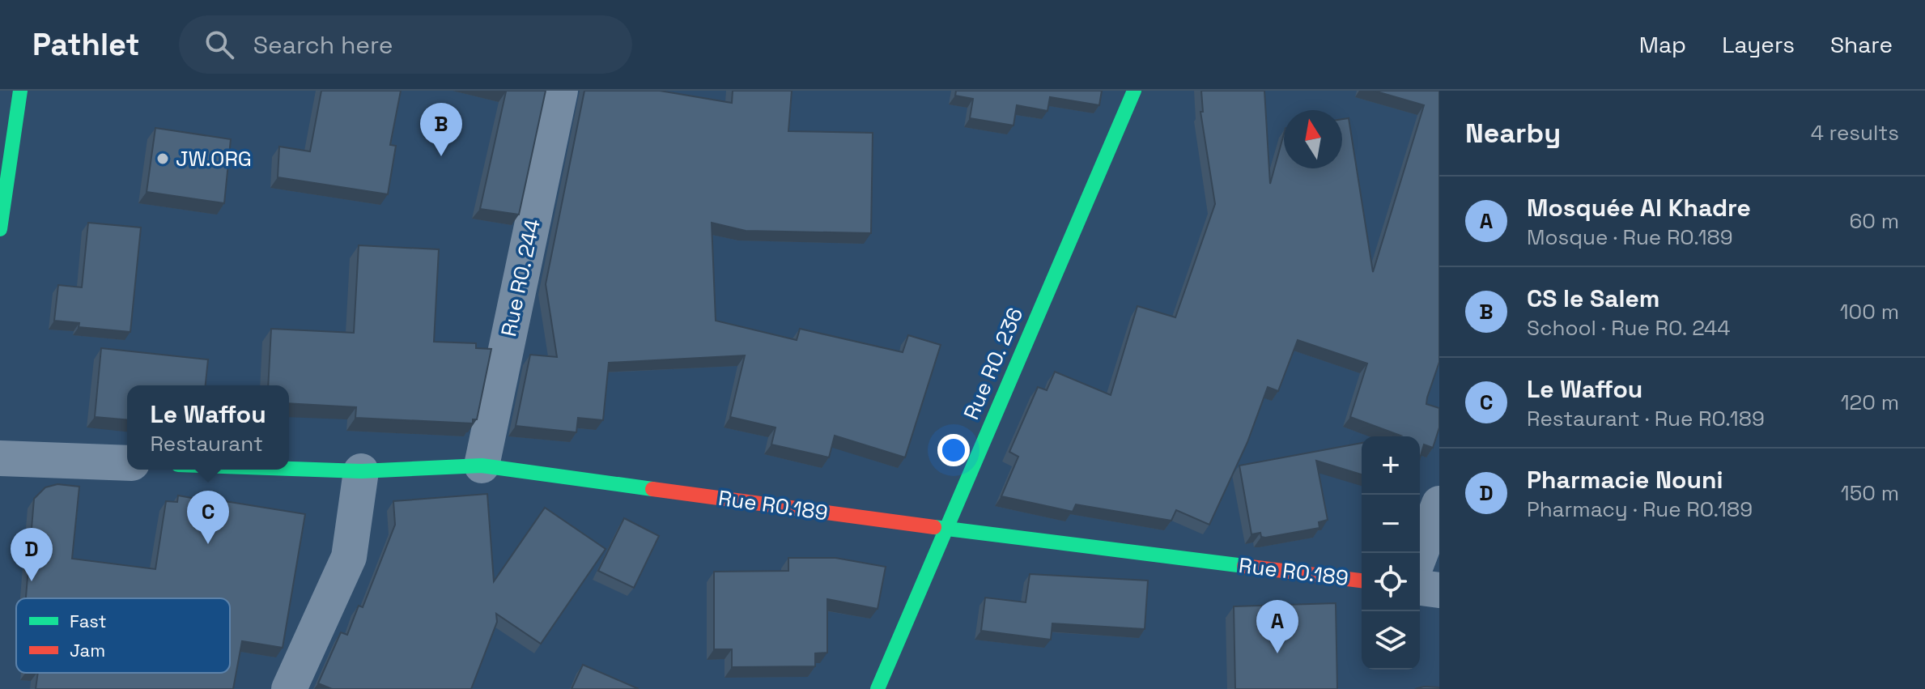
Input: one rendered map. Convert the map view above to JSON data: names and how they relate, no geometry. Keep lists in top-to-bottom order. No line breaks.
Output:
{"streets":{"street":["Rue RO. 244","Rue RO. 236","Rue RO.189"]},"crossings":[["Rue RO. 244","Rue RO.189"],["Rue RO. 236","Rue RO.189"]],"places":["JW.ORG"],"legend":["Fast","Jam"],"north":"top","page":{"header":"Pathlet","search":"Search here","nav":["Map","Layers","Share"],"heading":["Nearby","4 results"],"pins":["B","C","D","A"],"list":[{"mark":"A","name":"Mosquée Al Khadre","note":"Mosque · Rue RO.189","value":"60 m"},{"mark":"B","name":"CS le Salem","note":"School · Rue RO. 244","value":"100 m"},{"mark":"C","name":"Le Waffou","note":"Restaurant · Rue RO.189","value":"120 m"},{"mark":"D","name":"Pharmacie Nouni","note":"Pharmacy · Rue RO.189","value":"150 m"}],"popup":["Le Waffou","Restaurant"],"map_buttons":["+","−"]}}
